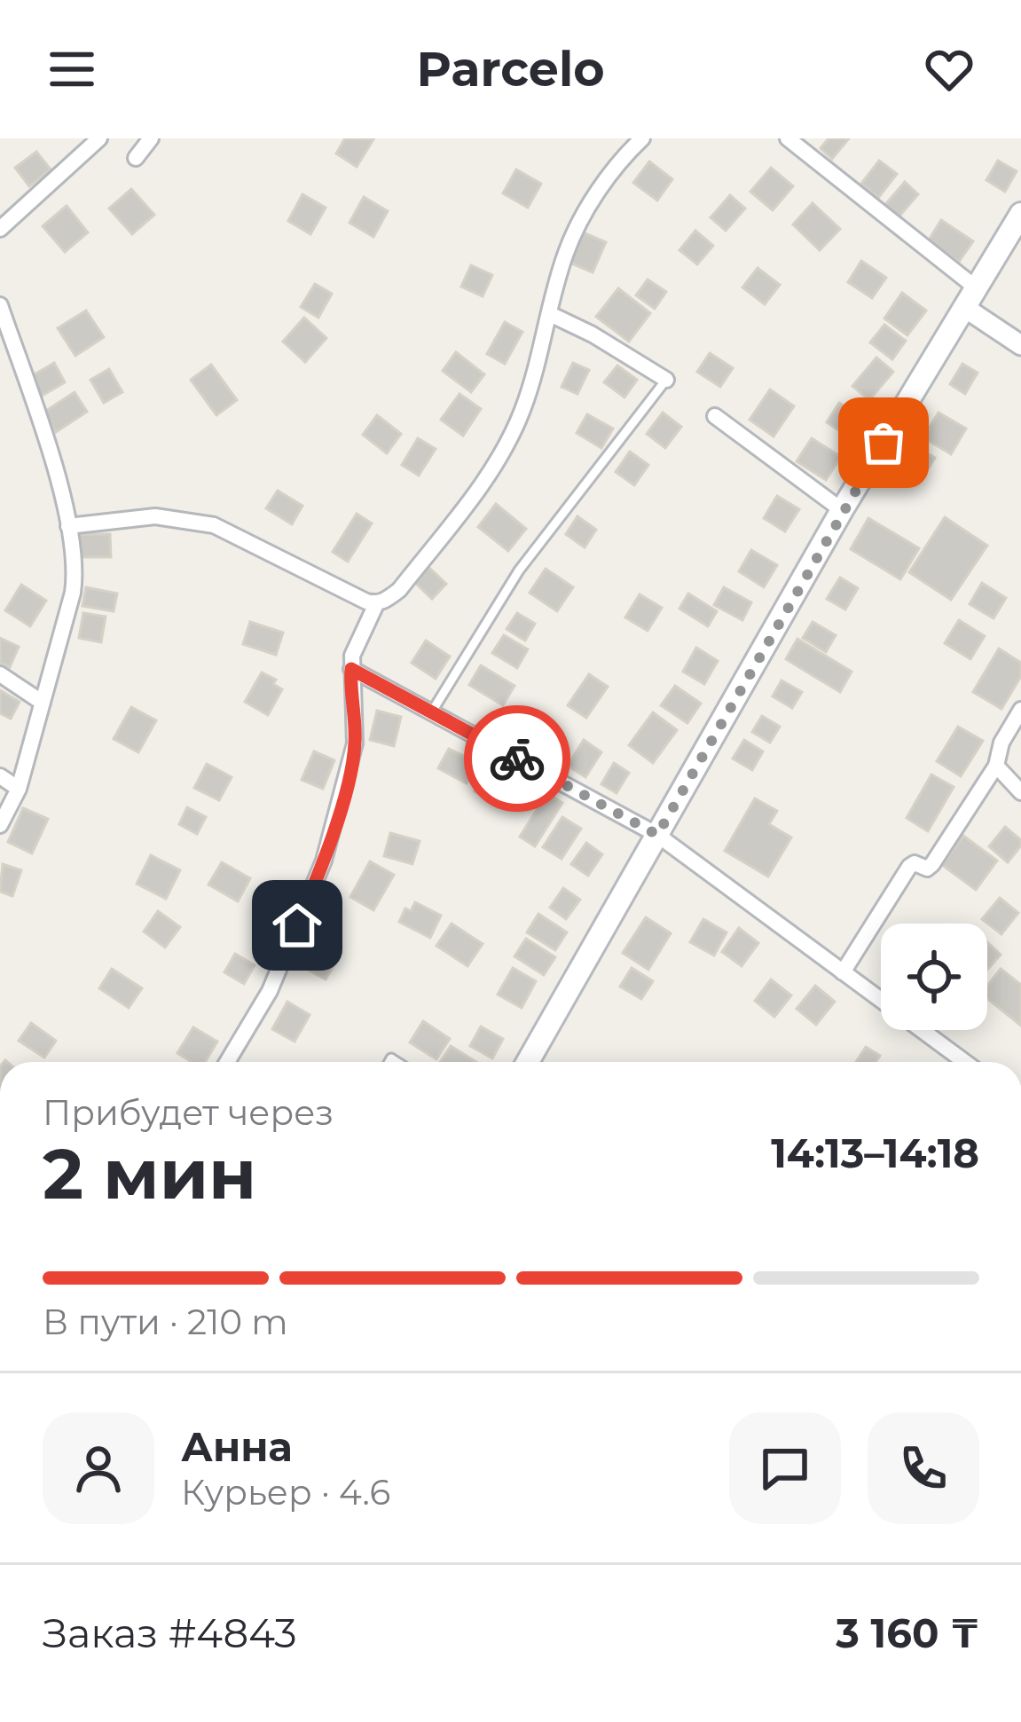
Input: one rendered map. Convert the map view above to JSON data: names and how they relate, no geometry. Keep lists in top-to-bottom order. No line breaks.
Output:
{"page":{"header":"Parcelo","heading":["2 мин","Прибудет через","14:13–14:18"],"panel":["Анна","Курьер · 4.6","Заказ #4843","3 160 ₸"],"bar":"В пути · 210 m"}}
